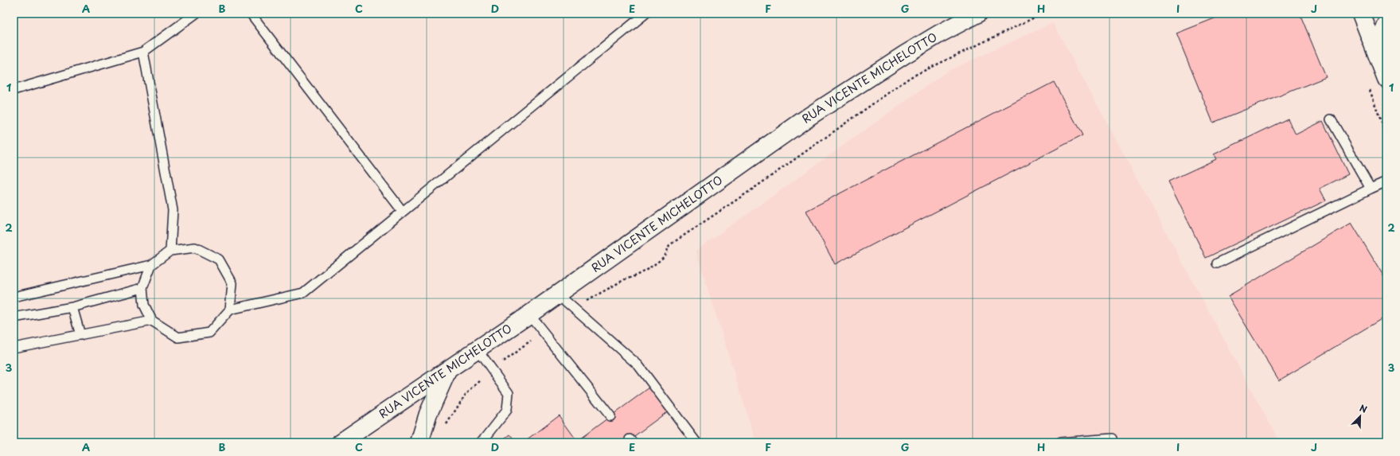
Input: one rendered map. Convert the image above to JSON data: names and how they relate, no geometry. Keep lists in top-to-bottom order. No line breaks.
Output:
{"streets":{"main road":["RUA VICENTE MICHELOTTO"]},"north":"top right","grid":{"columns":["A","B","C","D","E","F","G","H","I","J"],"rows":["1","2","3"]}}
